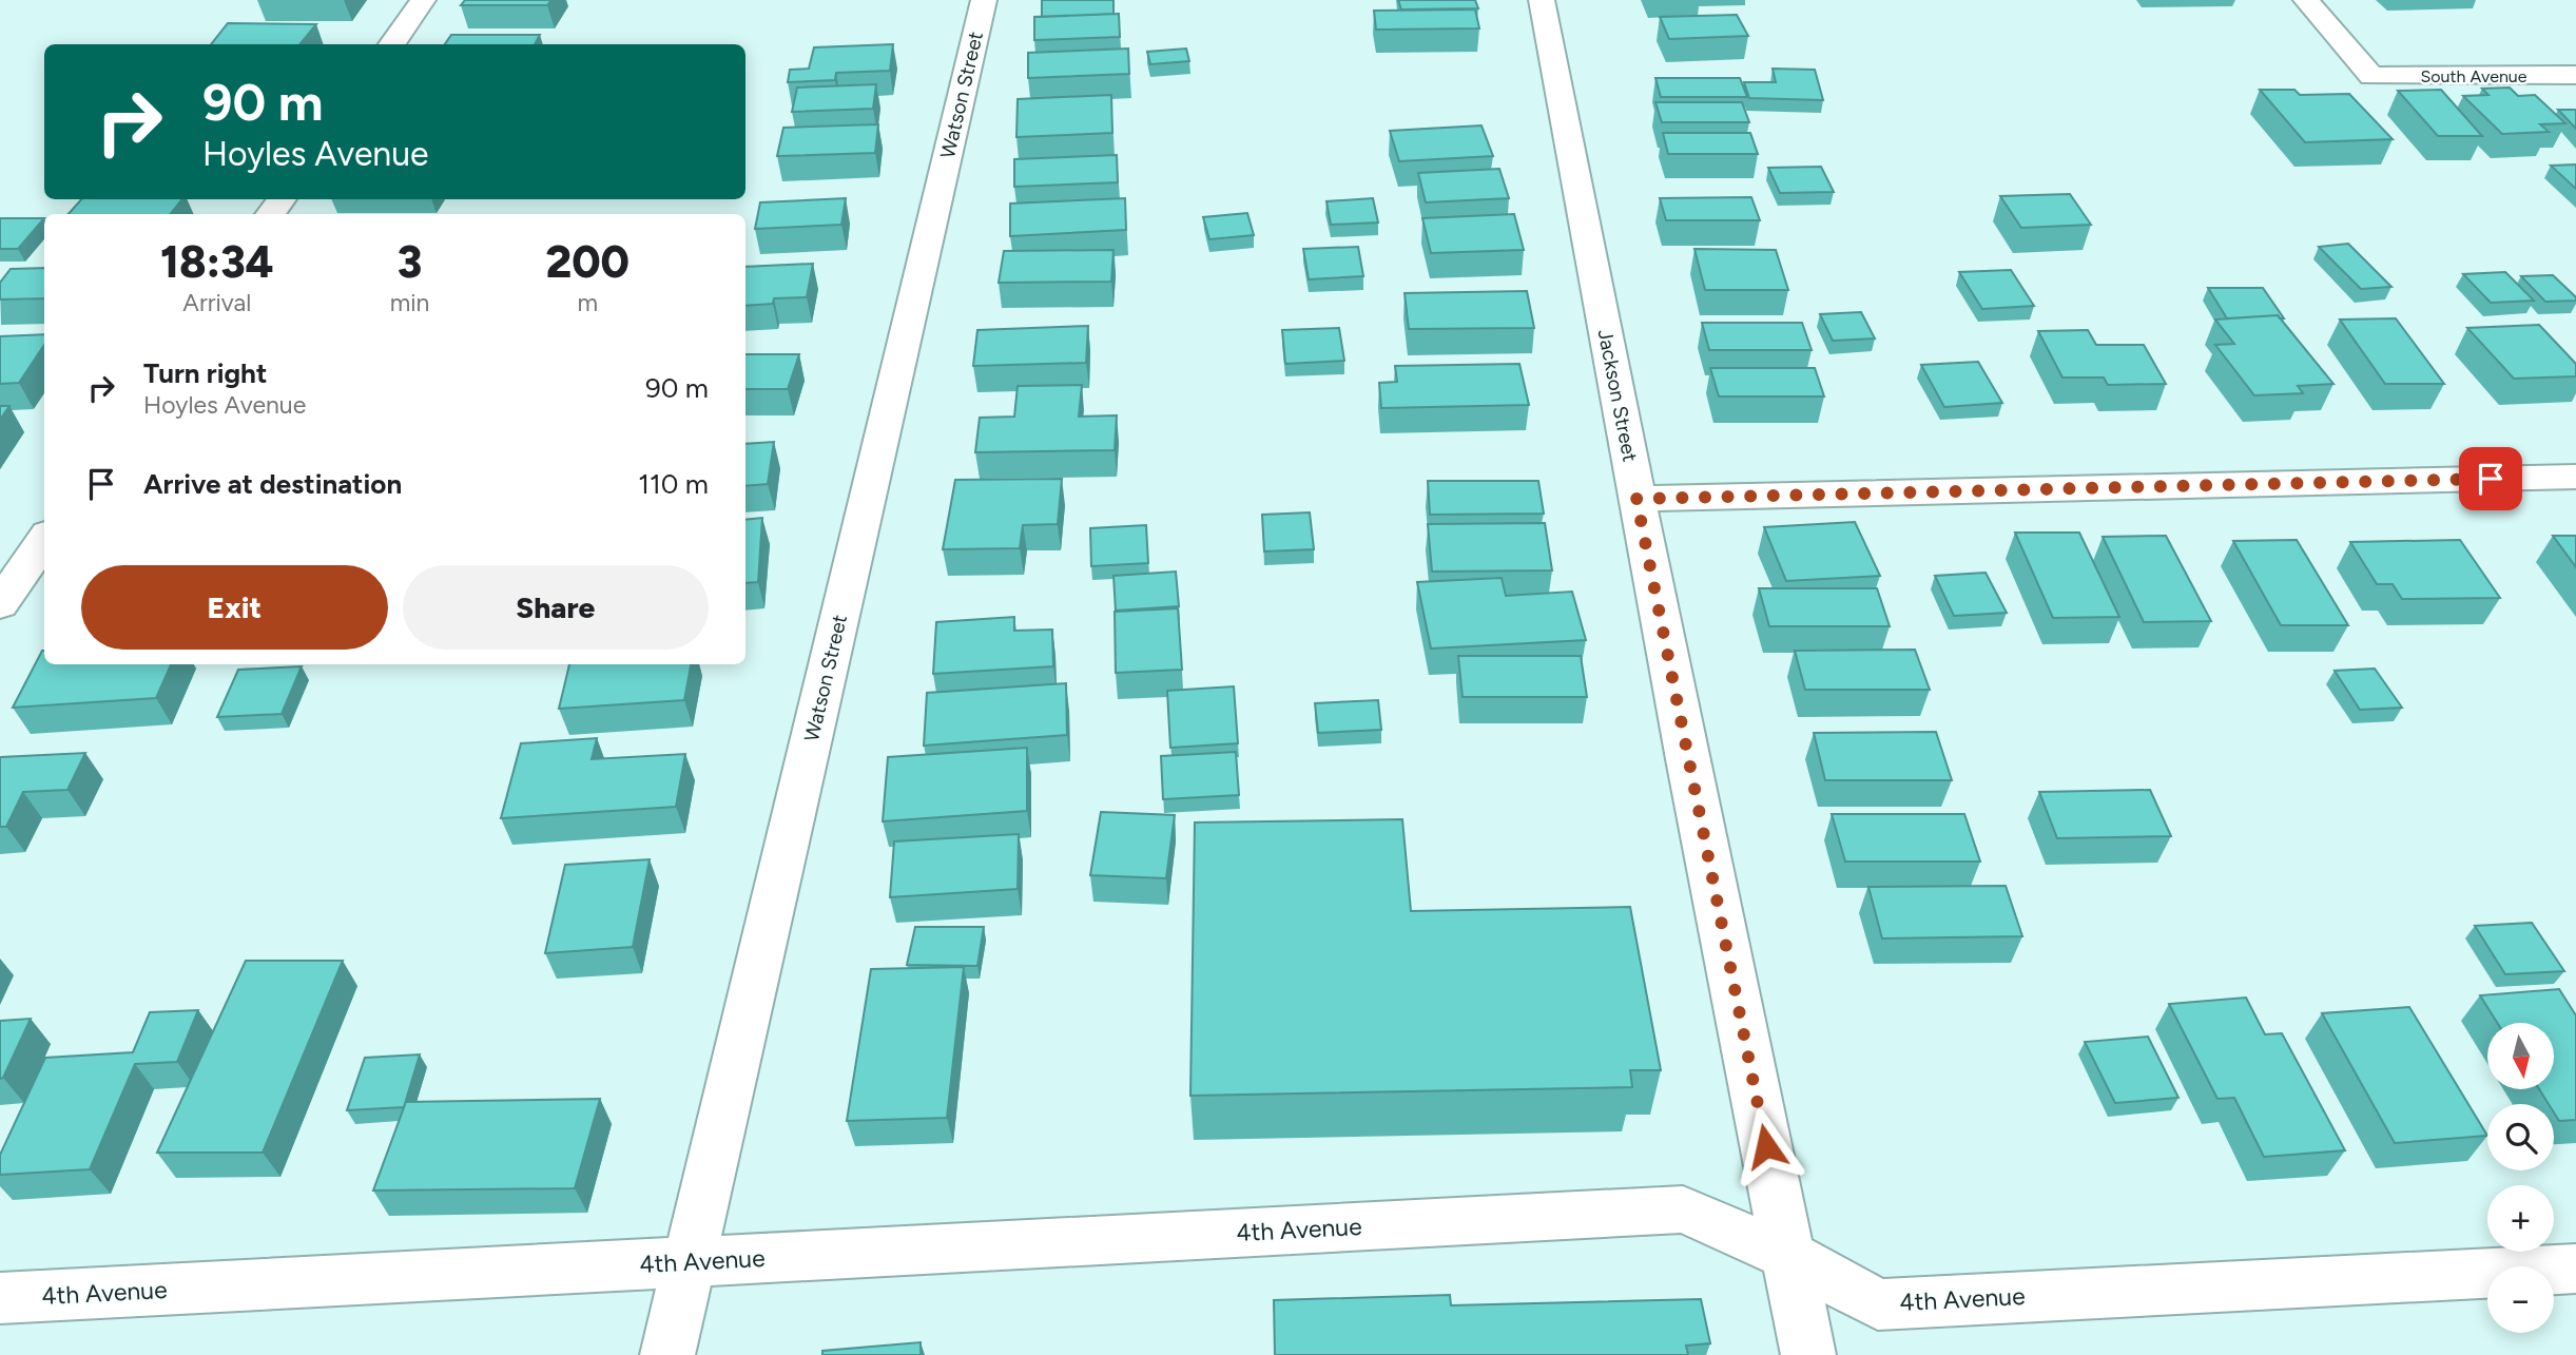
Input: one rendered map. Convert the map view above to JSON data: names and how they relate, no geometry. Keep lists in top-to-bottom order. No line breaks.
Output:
{"streets":{"street":["South Avenue","Watson Street","Jackson Street","4th Avenue"]},"crossings":[["Watson Street","4th Avenue"],["Jackson Street","4th Avenue"]],"north":"bottom","page":{"turn":["90 m","Hoyles Avenue"],"eta":["18:34","Arrival","3","min","200","m"],"list":[{"name":"Turn right","note":"Hoyles Avenue","value":"90 m"},{"name":"Arrive at destination","value":"110 m"}],"buttons":["Exit","Share"],"map_buttons":["+","−"]}}
